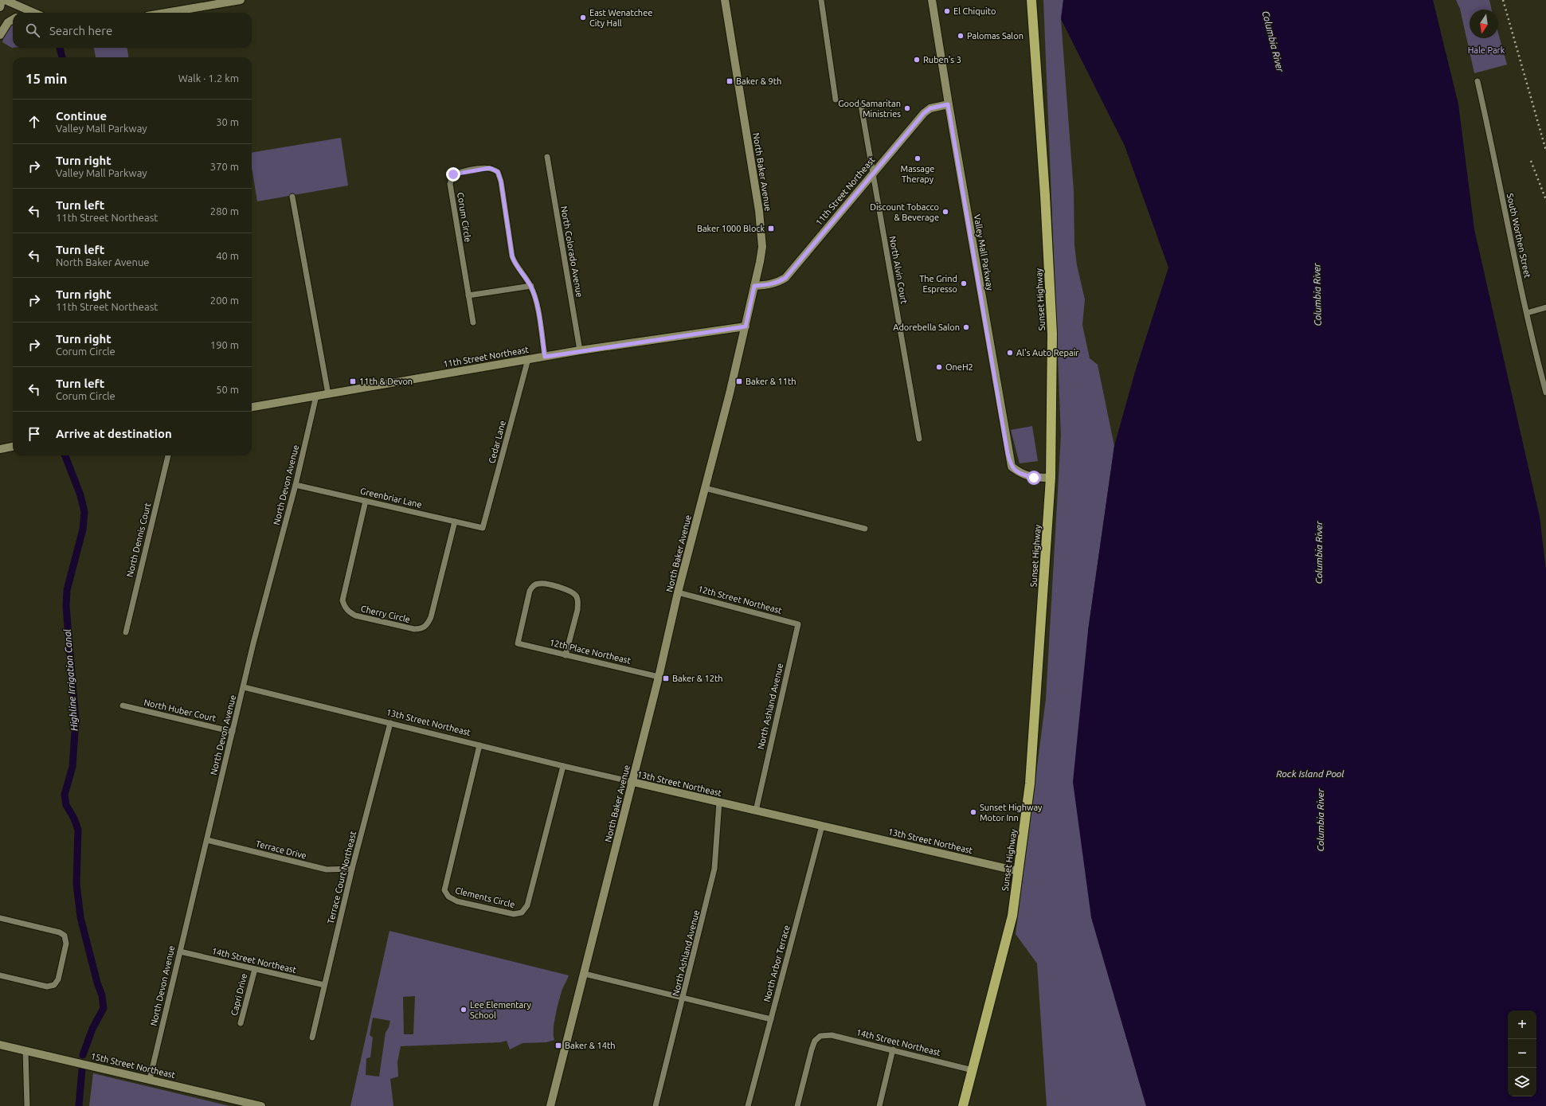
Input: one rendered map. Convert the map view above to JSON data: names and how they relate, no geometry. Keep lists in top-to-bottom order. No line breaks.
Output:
{"streets":{"highway":["Sunset Highway"],"main road":["North Baker Avenue","11th Street Northeast","Valley Mall Parkway","13th Street Northeast","15th Street Northeast"],"street":["Corum Circle","South Worthen Street","North Colorado Avenue","North Alvin Court","Cedar Lane","North Devon Avenue","Greenbriar Lane","North Dennis Court","12th Street Northeast","Cherry Circle","12th Place Northeast","North Ashland Avenue","North Huber Court","Terrace Drive","Terrace Court Northeast","Clements Circle","14th Street Northeast","North Arbor Terrace","Capri Drive"]},"crossings":[["North Baker Avenue","11th Street Northeast"],["North Baker Avenue","12th Street Northeast"],["North Baker Avenue","12th Place Northeast"],["North Baker Avenue","13th Street Northeast"],["11th Street Northeast","Corum Circle"],["11th Street Northeast","North Colorado Avenue"],["11th Street Northeast","Valley Mall Parkway"],["11th Street Northeast","North Alvin Court"],["11th Street Northeast","Cedar Lane"],["11th Street Northeast","North Devon Avenue"],["Valley Mall Parkway","Sunset Highway"],["Sunset Highway","13th Street Northeast"],["Sunset Highway","14th Street Northeast"],["Cedar Lane","Greenbriar Lane"],["North Devon Avenue","Greenbriar Lane"],["North Devon Avenue","North Huber Court"],["North Devon Avenue","13th Street Northeast"],["North Devon Avenue","Terrace Drive"],["North Devon Avenue","14th Street Northeast"],["North Devon Avenue","15th Street Northeast"],["Greenbriar Lane","Cherry Circle"],["12th Street Northeast","North Ashland Avenue"],["North Ashland Avenue","13th Street Northeast"],["13th Street Northeast","Terrace Court Northeast"],["13th Street Northeast","Clements Circle"],["13th Street Northeast","North Arbor Terrace"],["Terrace Drive","Terrace Court Northeast"],["Terrace Court Northeast","14th Street Northeast"],["14th Street Northeast","Capri Drive"]],"water":["Columbia River","Highline Irrigation Canal","Rock Island Pool"],"parks":["Hale Park"],"places":{"other":["El Chiquito","East Wenatchee City Hall","Palomas Salon","Ruben's 3","Good Samaritan Ministries","Massage Therapy","Discount Tobacco & Beverage","The Grind Espresso","Adorebella Salon","Al's Auto Repair","OneH2","Sunset Highway Motor Inn","Lee Elementary School"],"transit":["Baker & 9th","Baker 1000 Block","11th & Devon","Baker & 11th","Baker & 12th","Baker & 14th"]},"north":"bottom","page":{"search":"Search here","heading":["15 min","Walk · 1.2 km"],"list":[["Continue","Valley Mall Parkway","30 m"],["Turn right","Valley Mall Parkway","370 m"],["Turn left","11th Street Northeast","280 m"],["Turn left","North Baker Avenue","40 m"],["Turn right","11th Street Northeast","200 m"],["Turn right","Corum Circle","190 m"],["Turn left","Corum Circle","50 m"],"Arrive at destination"],"map_buttons":["+","−"]}}
